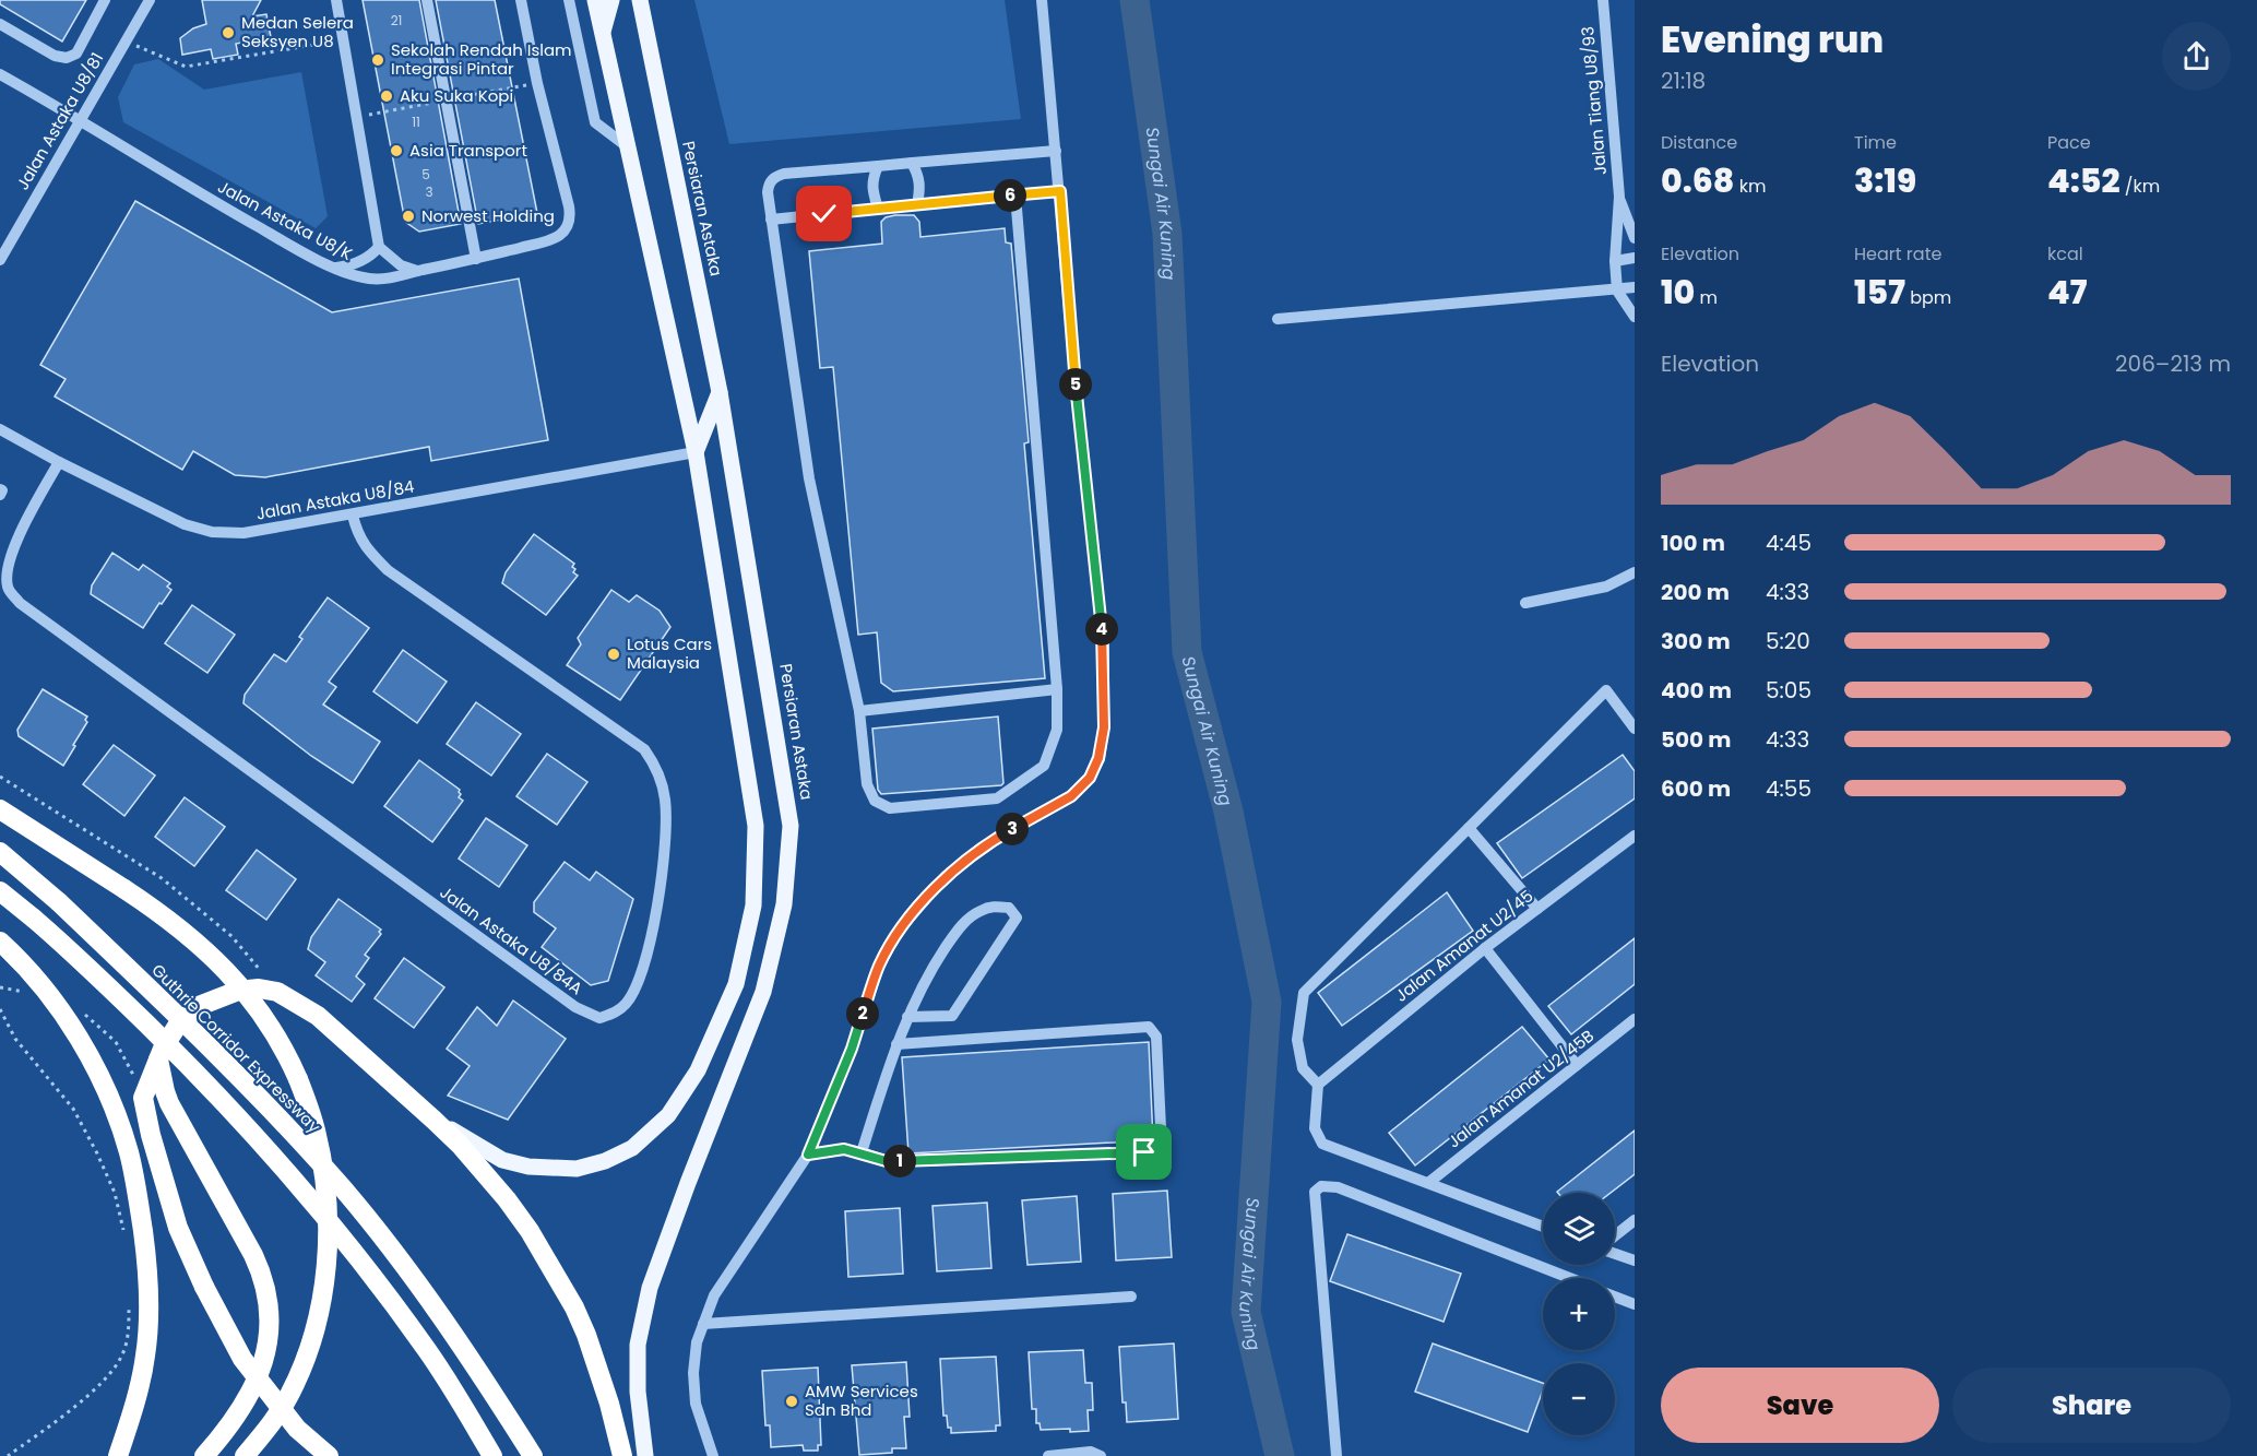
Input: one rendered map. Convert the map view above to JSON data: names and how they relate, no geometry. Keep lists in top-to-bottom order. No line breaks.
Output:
{"streets":{"highway":["Guthrie Corridor Expressway"],"main road":["Persiaran Astaka"],"street":["Jalan Tiang U8/93","Jalan Astaka U8/81","Jalan Astaka U8/K","Jalan Astaka U8/84","Jalan Astaka U8/84A","Jalan Amanat U2/45","Jalan Amanat U2/45B"]},"crossings":[["Jalan Astaka U8/81","Jalan Astaka U8/K"],["Jalan Astaka U8/84","Jalan Astaka U8/84A"]],"water":["Sungai Air Kuning"],"places":["Medan Selera Seksyen U8","Sekolah Rendah Islam Integrasi Pintar","Aku Suka Kopi","Asia Transport","Norwest Holding","Lotus Cars Malaysia","AMW Services Sdn Bhd"],"house_numbers":["21","11","5","3"],"page":{"heading":["Evening run","21:18"],"stats":[["Distance","0.68 km"],["Time","3:19"],["Pace","4:52 /km"],["Elevation","10 m"],["Heart rate","157 bpm"],["kcal","47"]],"pins":["6","5","4","3","2","1"],"chart":["Elevation","206–213 m"],"list":[{"name":"100 m","note":"4:45"},{"name":"200 m","note":"4:33"},{"name":"300 m","note":"5:20"},{"name":"400 m","note":"5:05"},{"name":"500 m","note":"4:33"},{"name":"600 m","note":"4:55"}],"map_buttons":["+","−"],"buttons":["Save","Share"]}}
